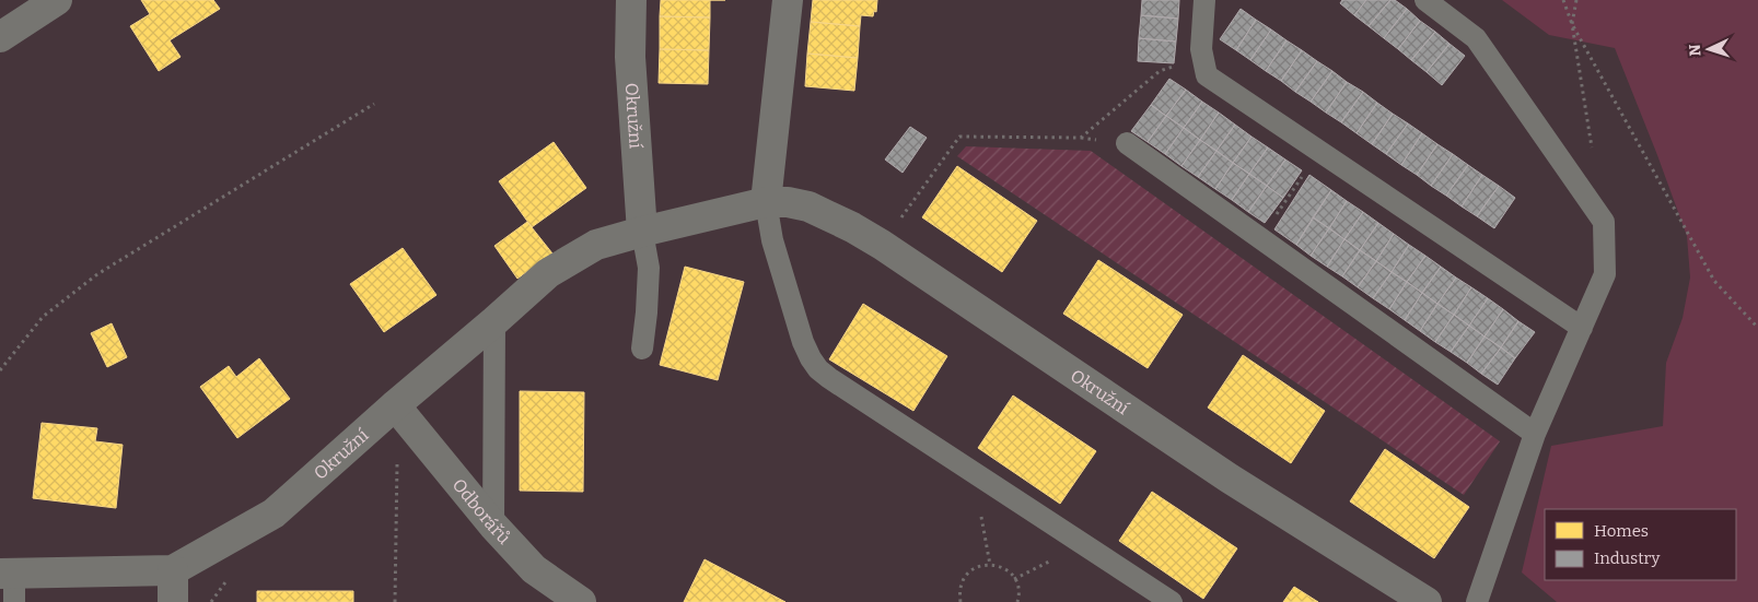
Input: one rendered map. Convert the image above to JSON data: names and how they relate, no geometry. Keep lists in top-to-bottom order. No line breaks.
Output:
{"streets":{"street":["Okružní","Odborářů"]},"crossings":[["Okružní","Odborářů"]],"legend":["Homes","Industry"],"north":"left"}
